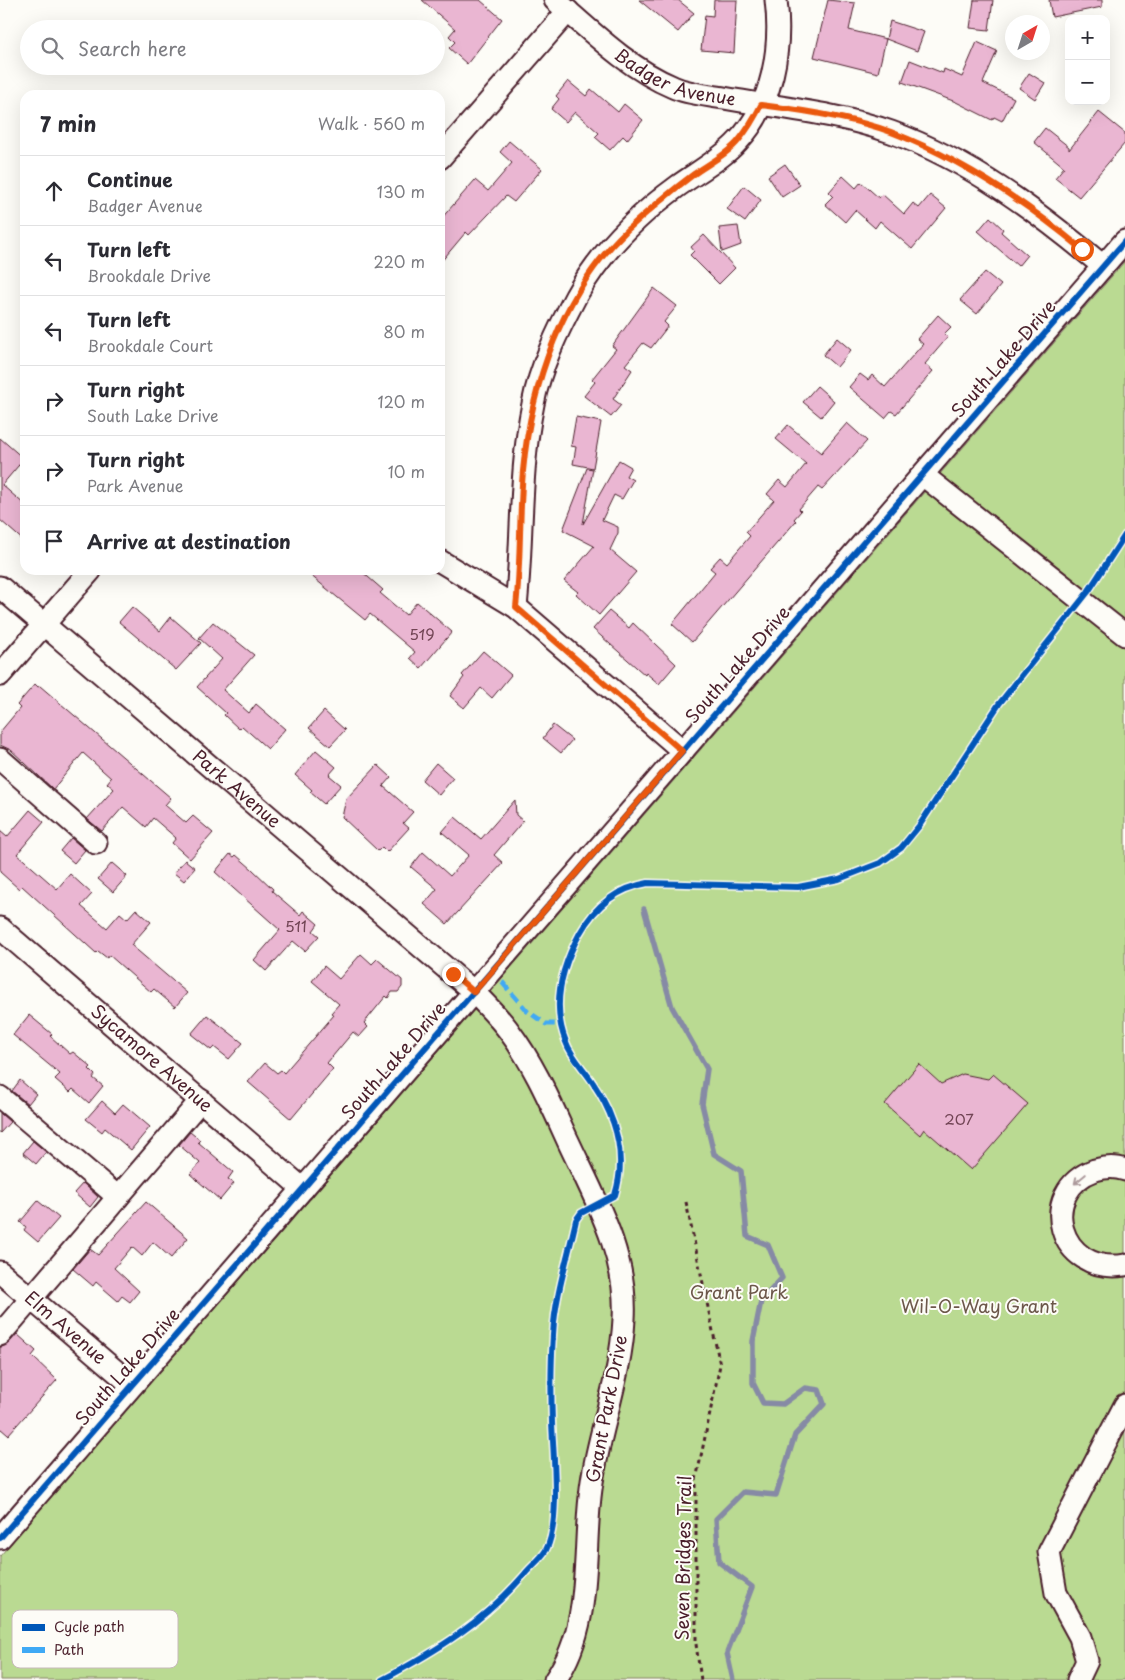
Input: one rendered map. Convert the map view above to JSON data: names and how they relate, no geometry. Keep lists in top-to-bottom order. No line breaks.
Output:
{"streets":{"street":["Badger Avenue","South Lake Drive","Park Avenue","Sycamore Avenue","Elm Avenue","Grant Park Drive"],"path":["Seven Bridges Trail"]},"crossings":[["Badger Avenue","South Lake Drive"],["South Lake Drive","Park Avenue"],["South Lake Drive","Sycamore Avenue"],["South Lake Drive","Elm Avenue"],["South Lake Drive","Grant Park Drive"],["Park Avenue","Grant Park Drive"]],"parks":["Grant Park","Wil-O-Way Grant"],"house_numbers":["519","511","207"],"legend":["Cycle path","Path"],"north":"top right","page":{"map_buttons":["+","−"],"search":"Search here","heading":["7 min","Walk · 560 m"],"list":[["Continue","Badger Avenue","130 m"],["Turn left","Brookdale Drive","220 m"],["Turn left","Brookdale Court","80 m"],["Turn right","South Lake Drive","120 m"],["Turn right","Park Avenue","10 m"],"Arrive at destination"]}}
